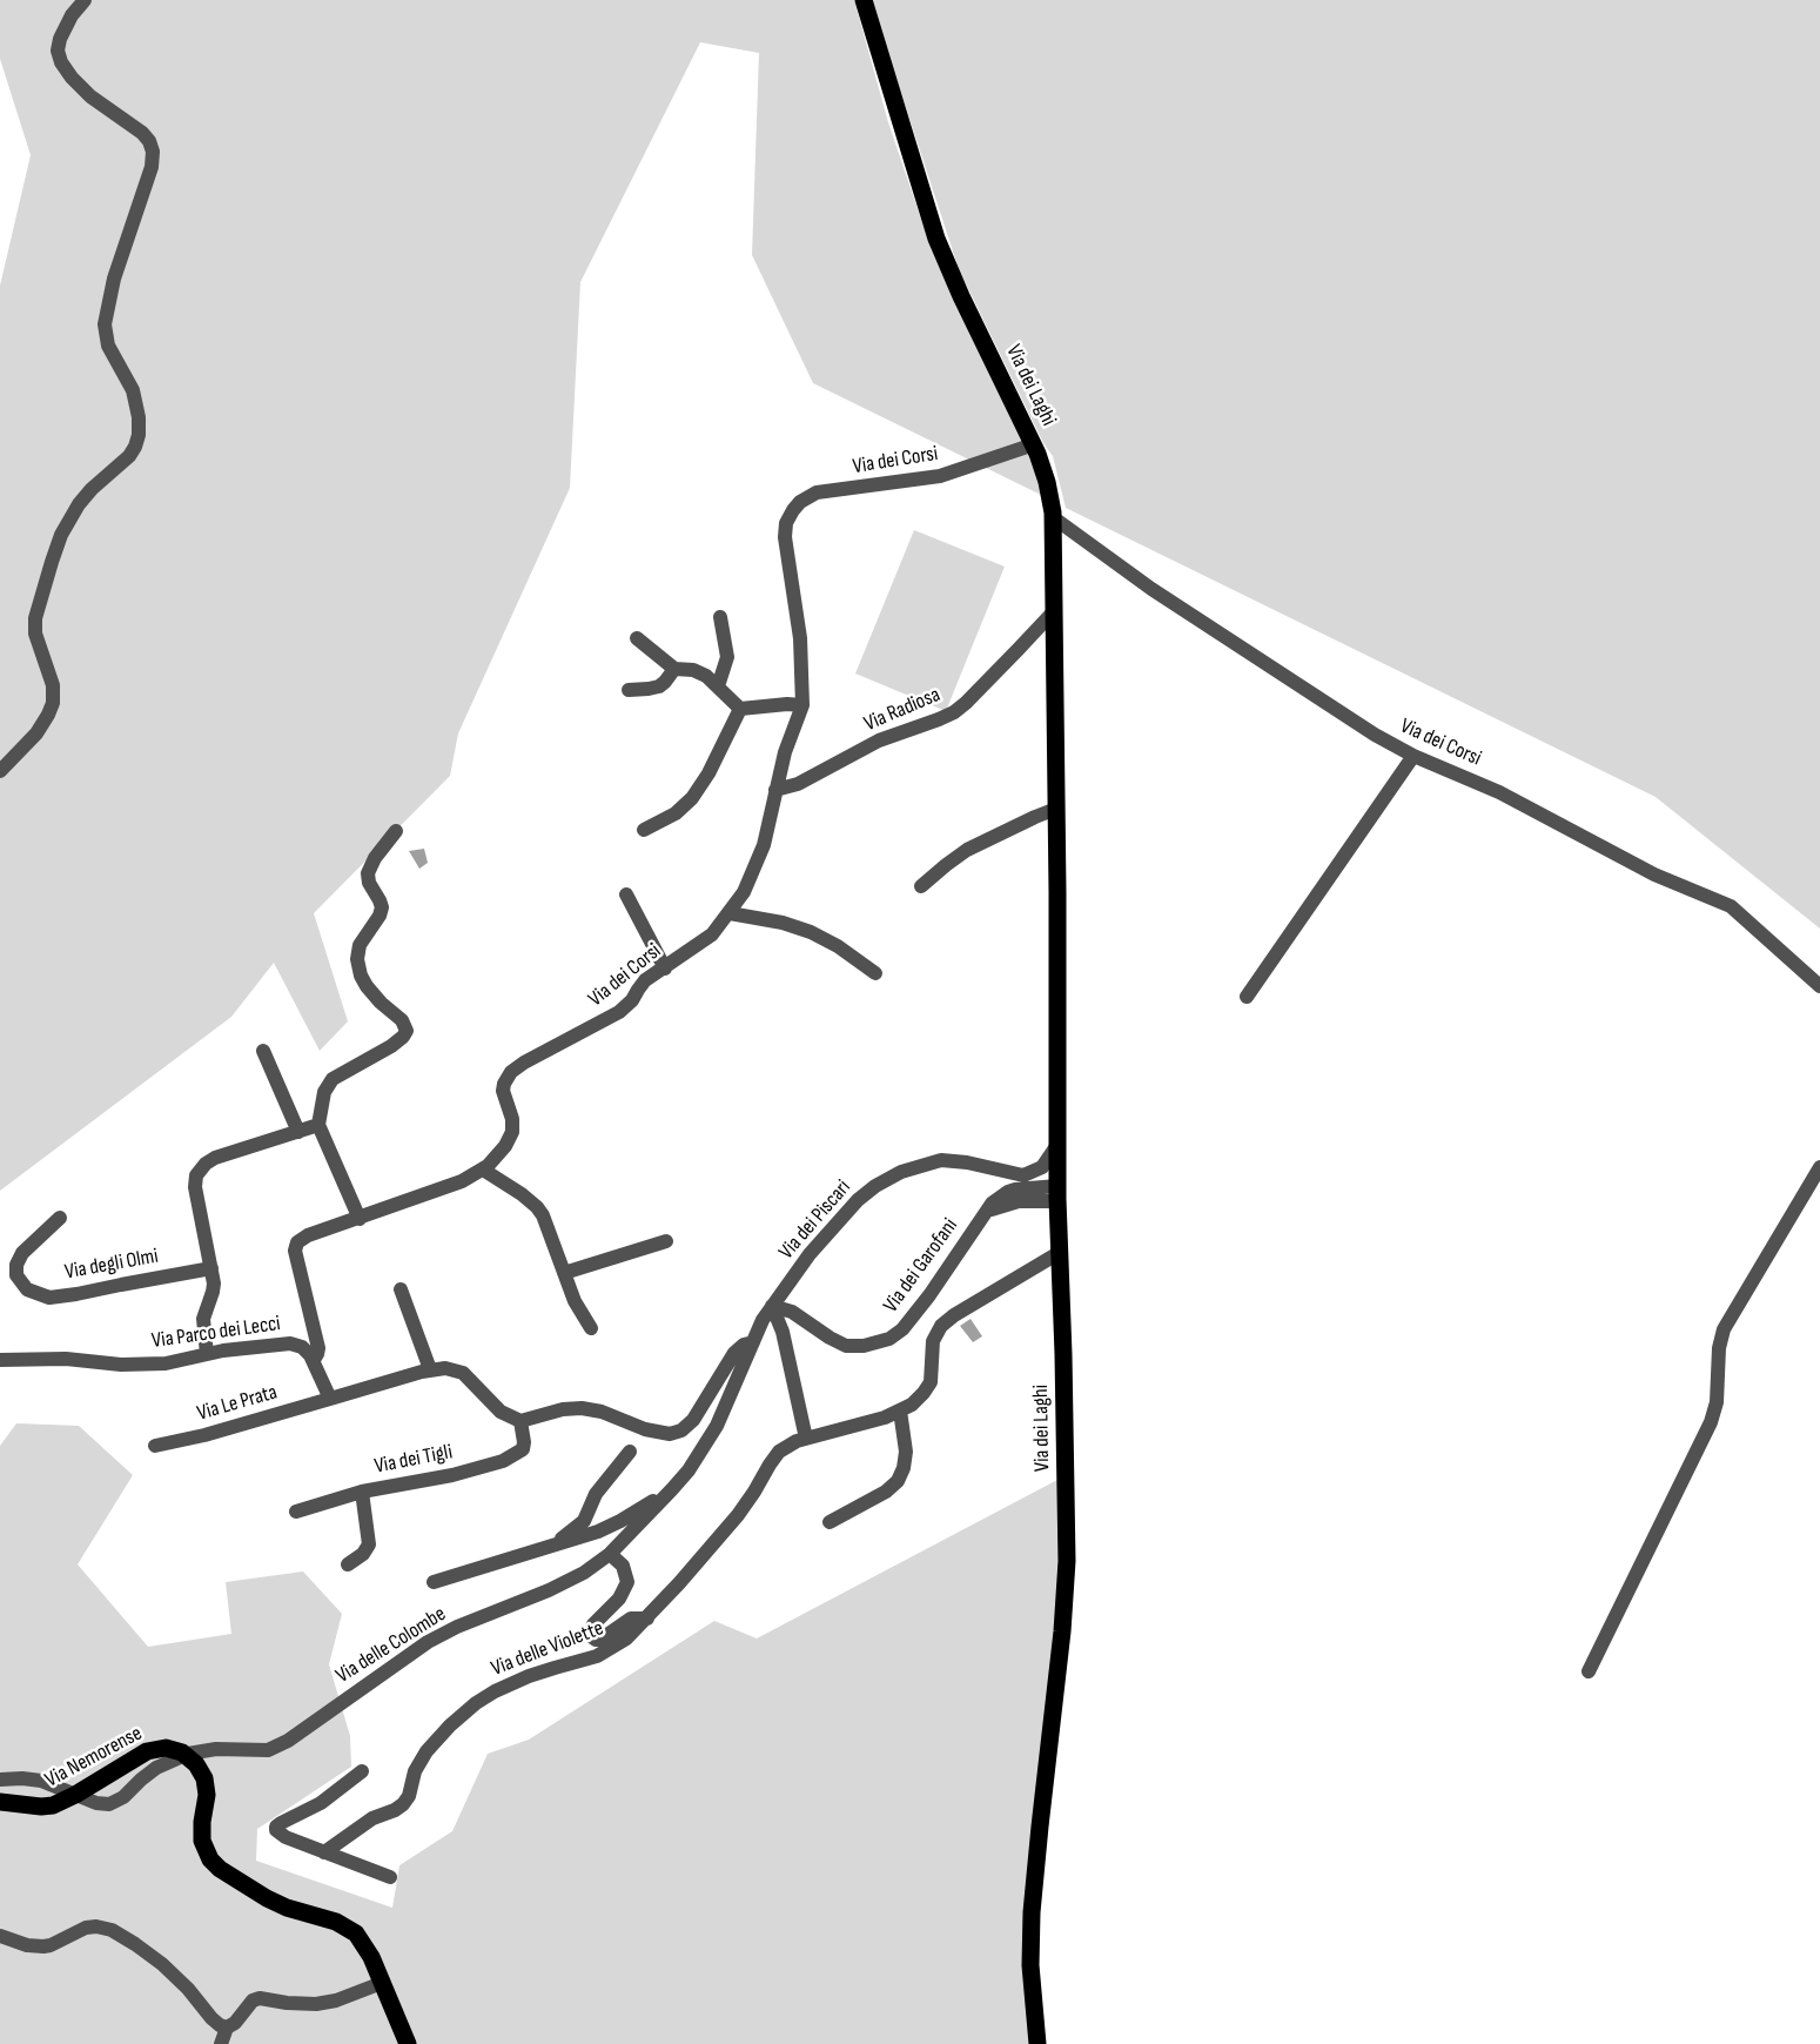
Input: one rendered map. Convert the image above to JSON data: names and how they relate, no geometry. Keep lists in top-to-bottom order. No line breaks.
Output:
{"streets":{"main road":["Via dei Laghi","Via Nemorense"],"street":["Via dei Corsi","Via Radiosa","Via dei Piscari","Via degli Olmi","Via dei Garofani","Via Parco dei Lecci","Via Le Prata","Via dei Tigli","Via delle Colombe","Via delle Violette"]},"crossings":[["Via dei Laghi","Via dei Corsi"],["Via dei Laghi","Via Radiosa"],["Via dei Laghi","Via dei Piscari"],["Via dei Laghi","Via dei Garofani"],["Via dei Laghi","Via delle Violette"],["Via dei Corsi","Via Radiosa"],["Via dei Corsi","Via Parco dei Lecci"],["Via dei Piscari","Via dei Garofani"],["Via dei Piscari","Via delle Colombe"],["Via dei Garofani","Via delle Colombe"]]}
